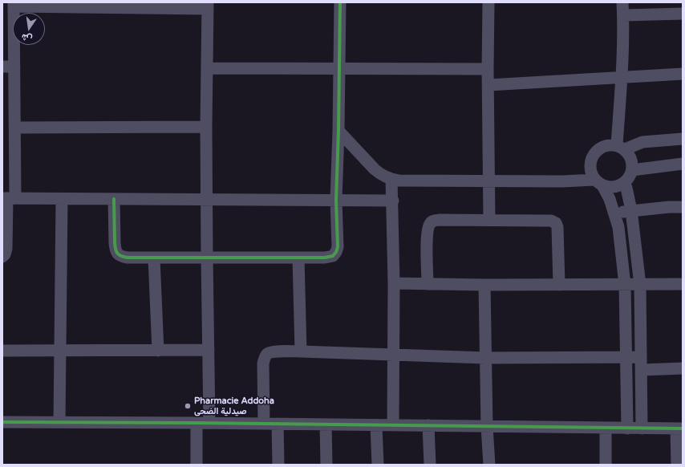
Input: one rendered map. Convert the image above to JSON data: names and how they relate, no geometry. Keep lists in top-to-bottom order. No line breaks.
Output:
{"places":["Pharmacie Addoha صيدلية الضحى"],"north":"bottom"}
